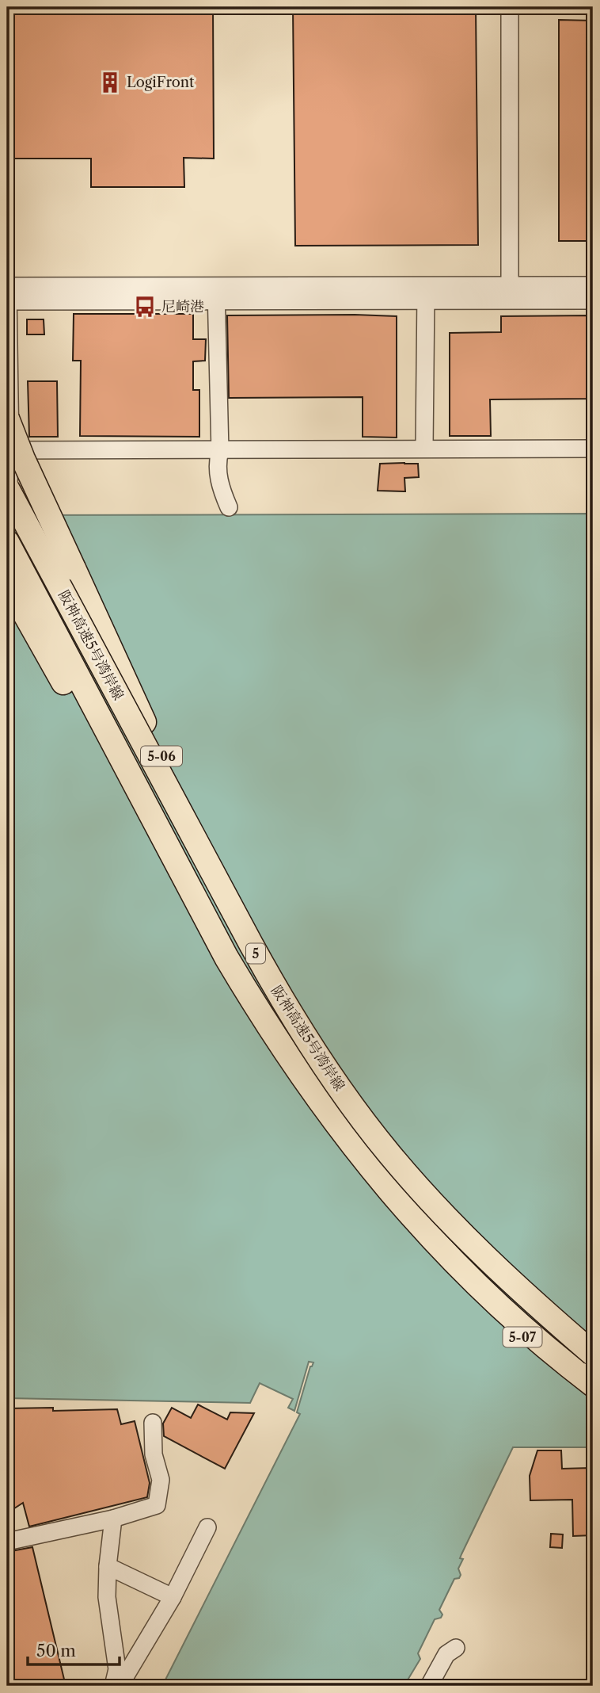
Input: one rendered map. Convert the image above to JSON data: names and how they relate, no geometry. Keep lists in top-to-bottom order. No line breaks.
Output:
{"streets":{"highway":["阪神高速5号湾岸線","5-06","5","5-07"]},"crossings":[["阪神高速5号湾岸線","5-06"],["阪神高速5号湾岸線","5-07"]],"places":{"building":["LogiFront"],"bus stop":["尼崎港"]},"scale_bar":"50 m"}
